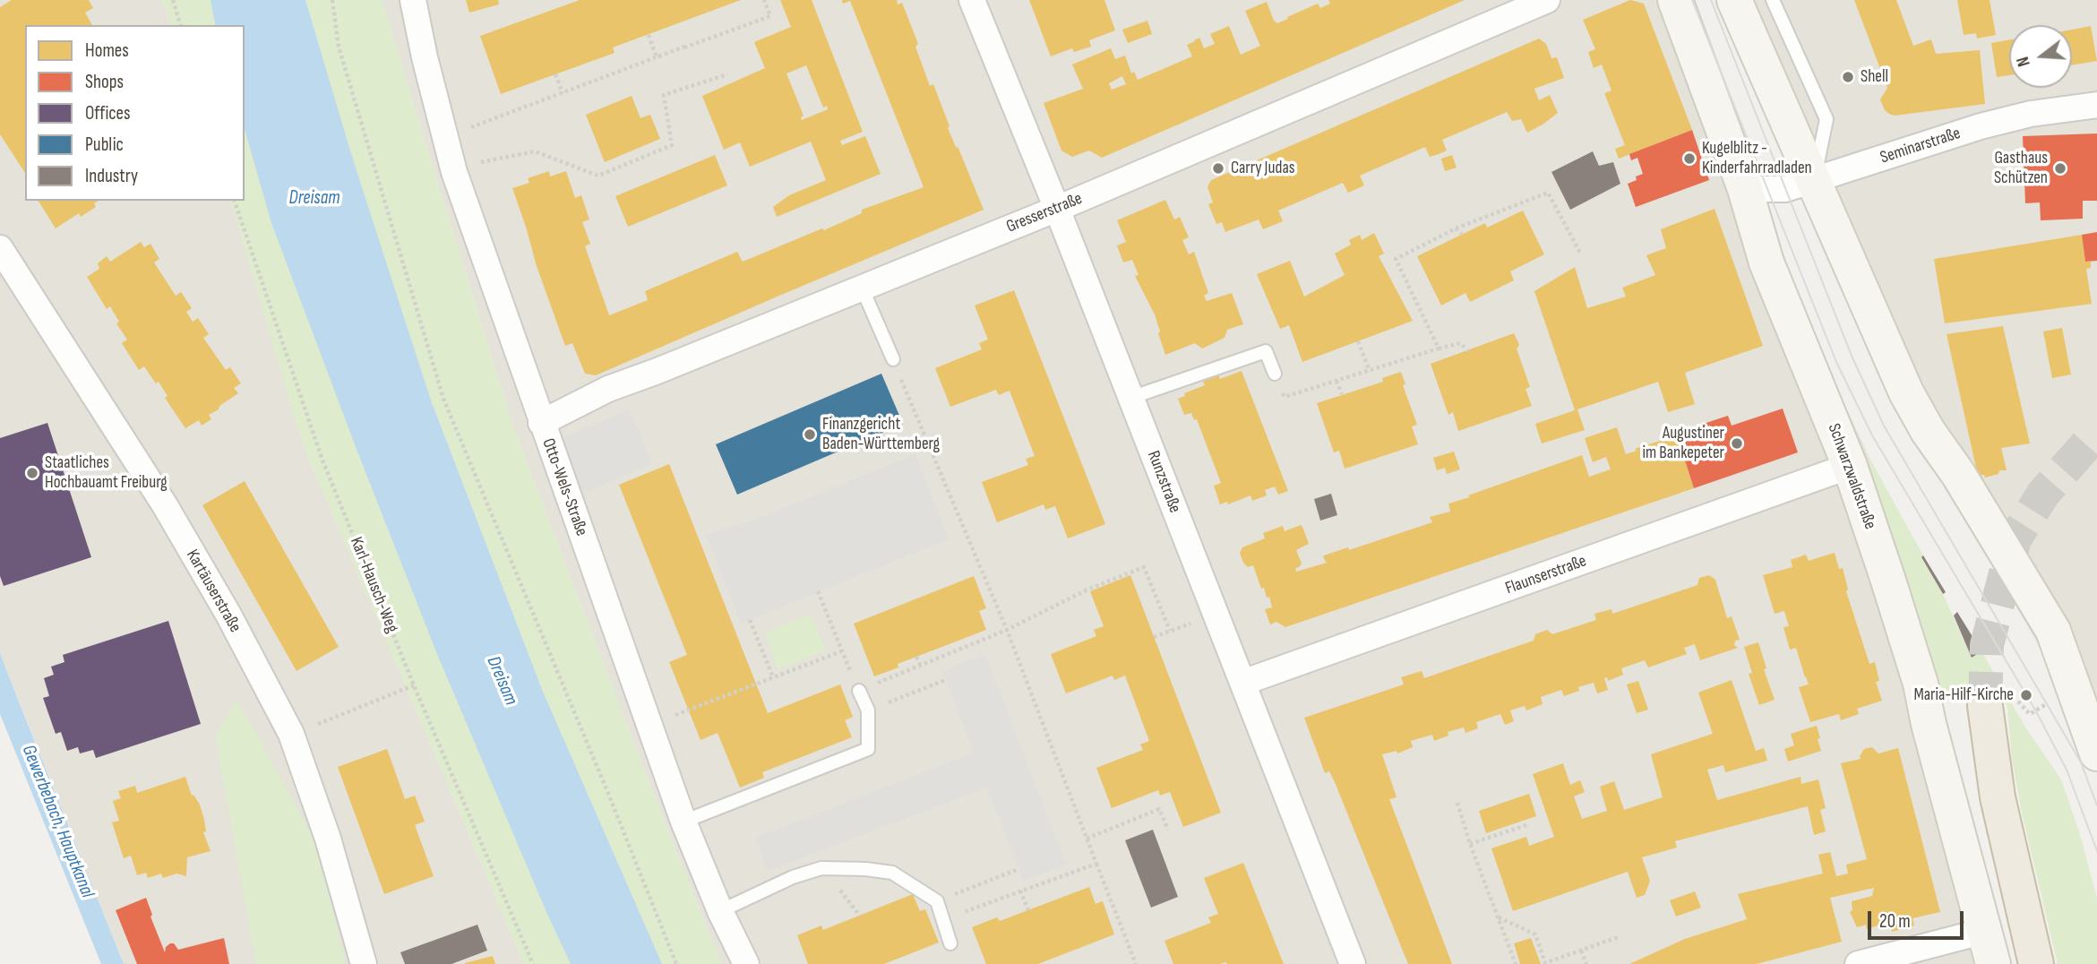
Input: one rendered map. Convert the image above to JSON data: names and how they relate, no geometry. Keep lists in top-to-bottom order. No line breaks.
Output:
{"streets":{"main road":["Schwarzwaldstraße"],"street":["Seminarstraße","Gresserstraße","Runzstraße","Otto-Wels-Straße","Flaunserstraße","Kartäuserstraße"],"path":["Karl-Hausch-Weg"]},"crossings":[["Seminarstraße","Schwarzwaldstraße"],["Gresserstraße","Runzstraße"],["Gresserstraße","Otto-Wels-Straße"],["Schwarzwaldstraße","Flaunserstraße"],["Runzstraße","Flaunserstraße"]],"water":["Dreisam","Gewerbebach, Hauptkanal"],"places":["Shell","Kugelblitz - Kinderfahrradladen","Carry Judas","Gasthaus Schützen","Finanzgericht Baden-Württemberg","Augustiner im Bankepeter","Staatliches Hochbauamt Freiburg","Maria-Hilf-Kirche"],"legend":["Homes","Shops","Offices","Public","Industry"],"scale_bar":"20 m","north":"left"}
